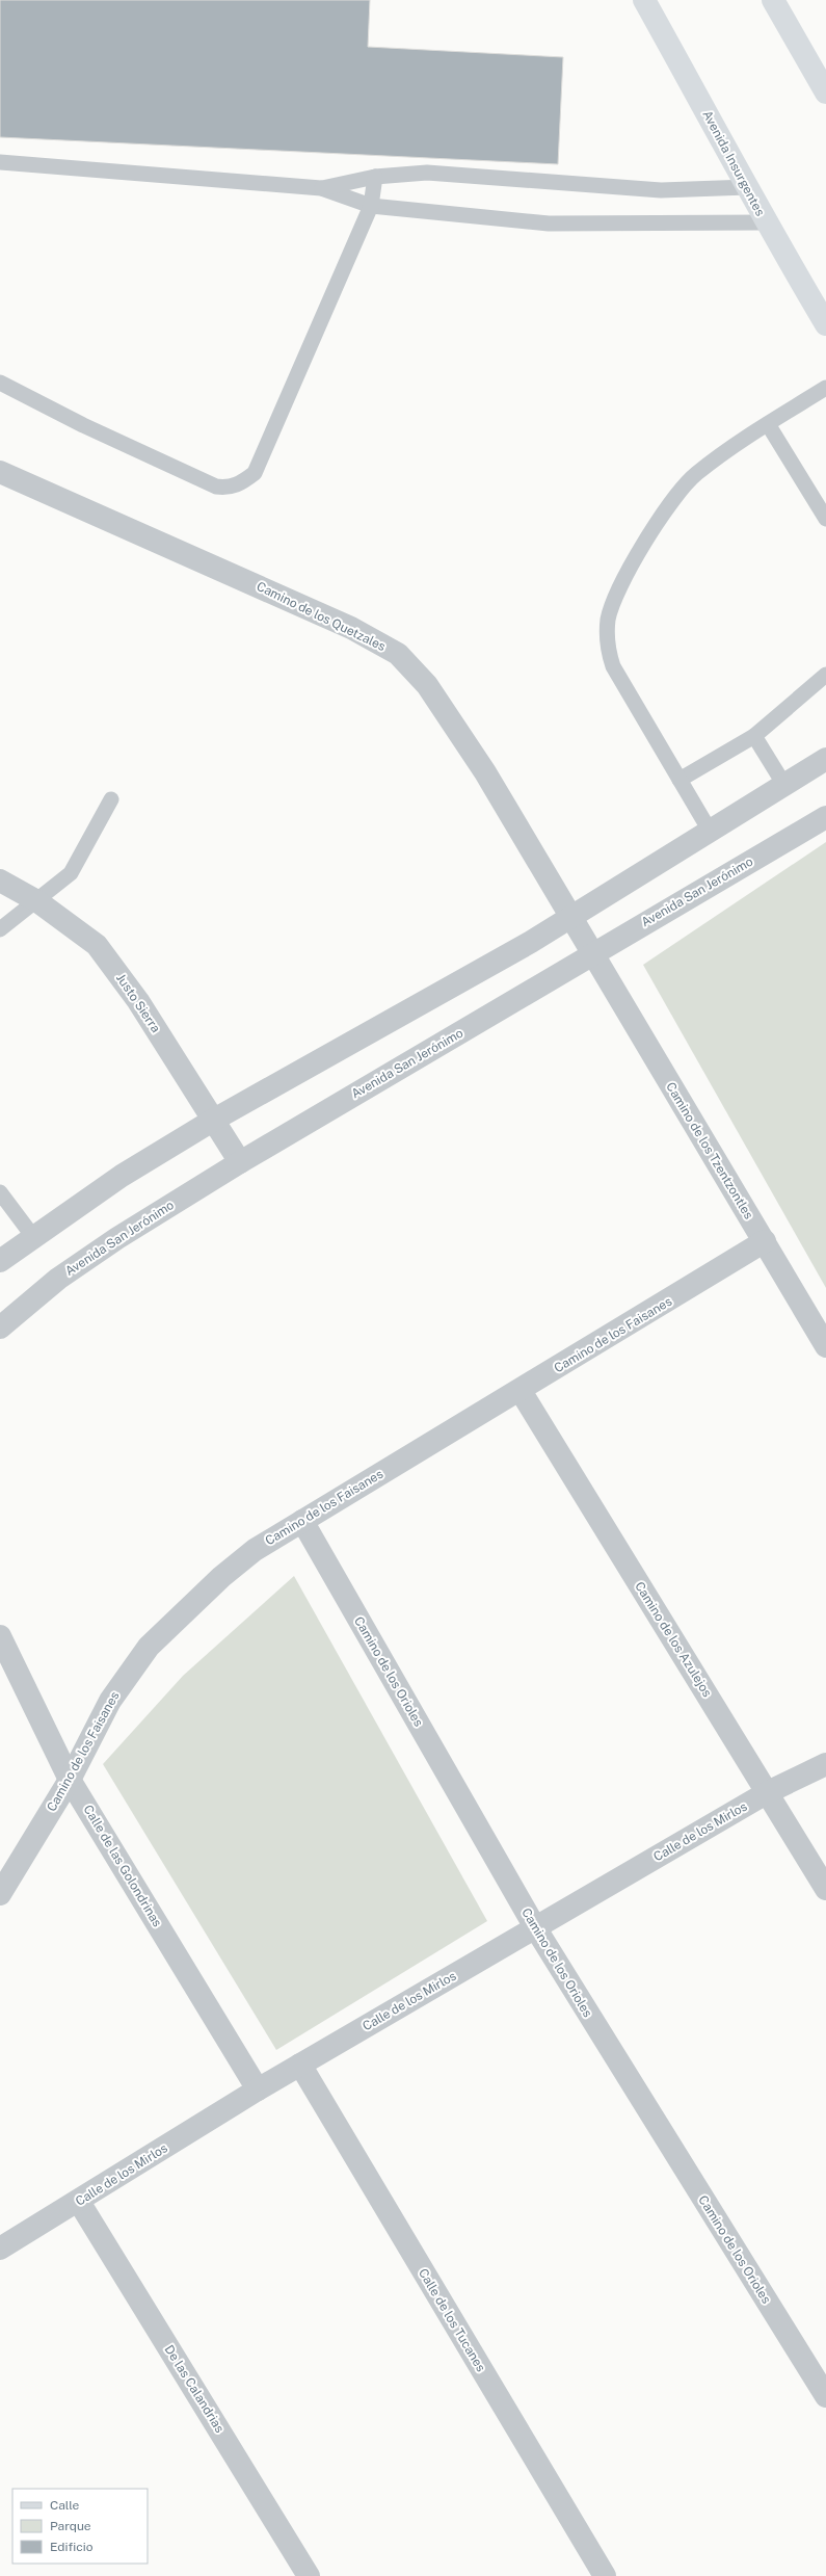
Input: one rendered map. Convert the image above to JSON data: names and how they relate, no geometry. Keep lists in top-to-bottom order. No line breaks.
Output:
{"streets":{"main road":["Avenida Insurgentes"],"street":["Camino de los Quetzales","Avenida San Jerónimo","Justo Sierra","Camino de los Tzentzontles","Camino de los Faisanes","Camino de los Azulejos","Camino de los Orioles","Calle de los Mirlos","Calle de las Golondrinas","Calle de los Tucanes","De las Calandrias"]},"crossings":[["Camino de los Quetzales","Avenida San Jerónimo"],["Camino de los Quetzales","Camino de los Tzentzontles"],["Avenida San Jerónimo","Justo Sierra"],["Avenida San Jerónimo","Camino de los Tzentzontles"],["Camino de los Tzentzontles","Camino de los Faisanes"],["Camino de los Faisanes","Camino de los Azulejos"],["Camino de los Faisanes","Camino de los Orioles"],["Camino de los Faisanes","Calle de las Golondrinas"],["Camino de los Azulejos","Calle de los Mirlos"],["Camino de los Orioles","Calle de los Mirlos"],["Calle de los Mirlos","Calle de las Golondrinas"],["Calle de los Mirlos","Calle de los Tucanes"],["Calle de los Mirlos","De las Calandrias"]],"legend":["Calle","Parque","Edificio"]}
